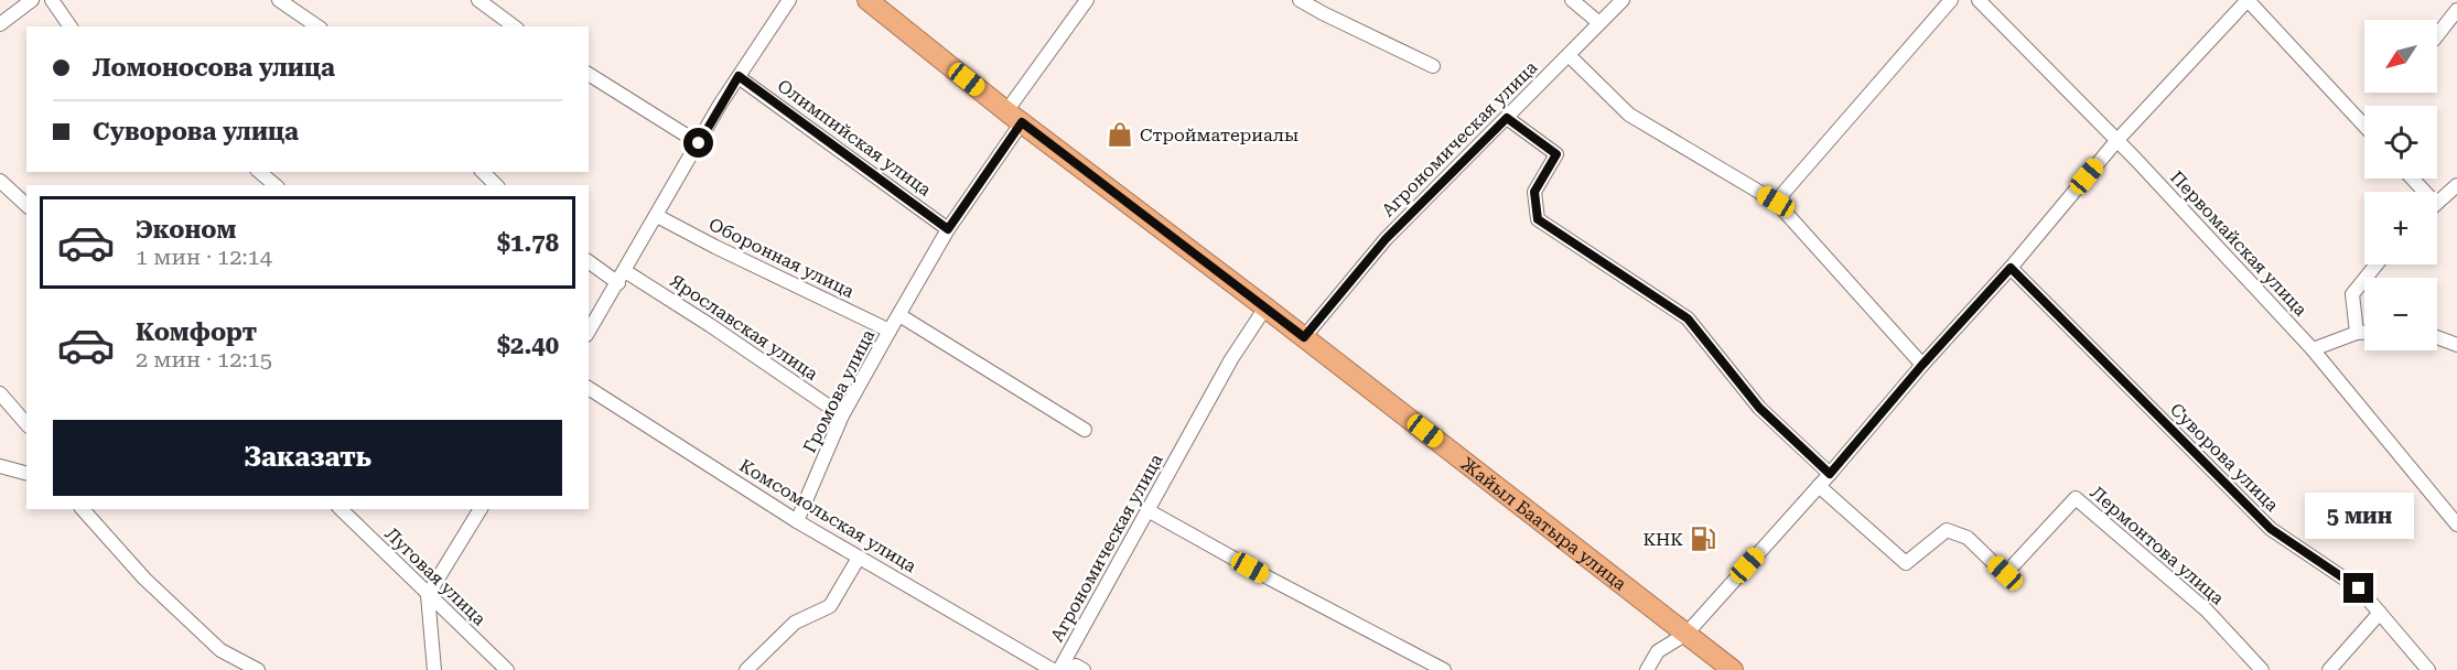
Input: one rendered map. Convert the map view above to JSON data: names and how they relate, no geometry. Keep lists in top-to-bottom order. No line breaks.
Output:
{"streets":{"highway":["Жайыл Баатыра улица"],"street":["Олимпийская улица","Агрономическая улица","Первомайская улица","Оборонная улица","Ярославская улица","Громова улица","Суворова улица","Комсомольская улица","Лермонтова улица","Луговая улица"]},"crossings":[["Олимпийская улица","Громова улица"],["Агрономическая улица","Жайыл Баатыра улица"],["Оборонная улица","Громова улица"],["Ярославская улица","Громова улица"],["Громова улица","Комсомольская улица"],["Громова улица","Жайыл Баатыра улица"]],"places":{"shop":["Стройматериалы"],"fuel station":["КНК"]},"north":"bottom left","page":{"map_buttons":["+","−"],"banner":["Ломоносова улица","Суворова улица"],"list":[{"name":"Эконом","note":"1 мин · 12:14","value":"$1.78"},{"name":"Комфорт","note":"2 мин · 12:15","value":"$2.40"}],"buttons":"Заказать","bubble":"5 мин"}}
